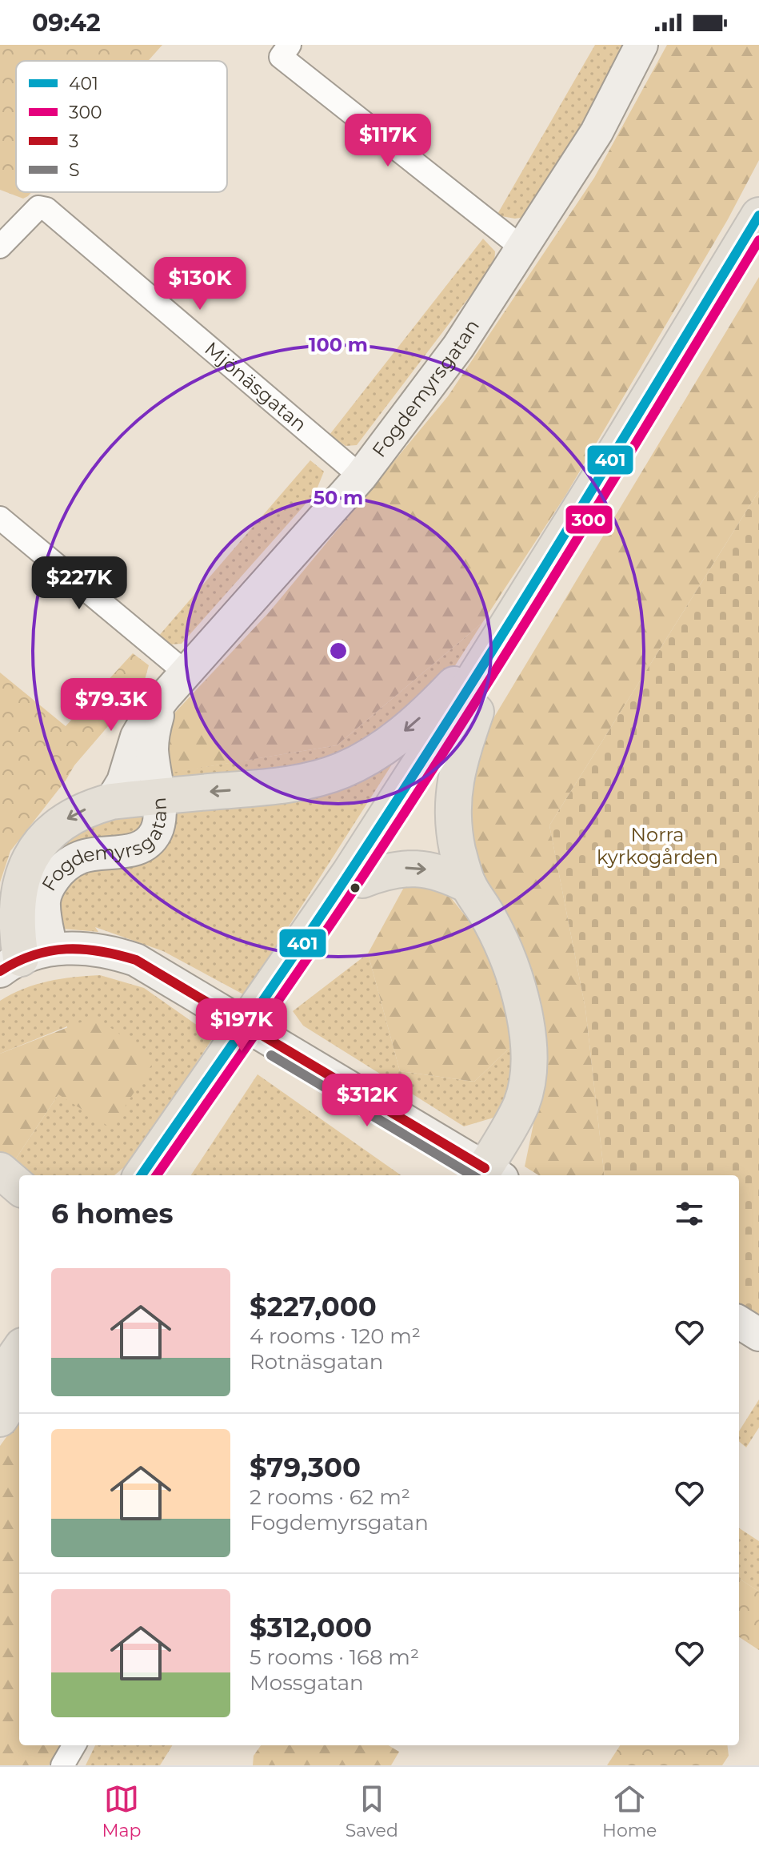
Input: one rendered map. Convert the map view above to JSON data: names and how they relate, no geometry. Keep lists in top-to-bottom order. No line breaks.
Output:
{"streets":{"street":["Mjönäsgatan","Fogdemyrsgatan"]},"crossings":[["Mjönäsgatan","Fogdemyrsgatan"]],"parks":["Norra kyrkogården"],"lines":["transit line 401","transit line 300","transit line 3","transit line S"],"legend":["401","300","3","S"],"page":{"status":"09:42","price":["$117K","$130K","$227K","$79.3K","$197K","$312K"],"heading":"6 homes","list":[{"name":"$227,000","note":"4 rooms · 120 m² · Rotnäsgatan"},{"name":"$79,300","note":"2 rooms · 62 m² · Fogdemyrsgatan"},{"name":"$312,000","note":"5 rooms · 168 m² · Mossgatan"}],"tabs":["Map","Saved","Home"]},"rings":["100 m","50 m"]}
